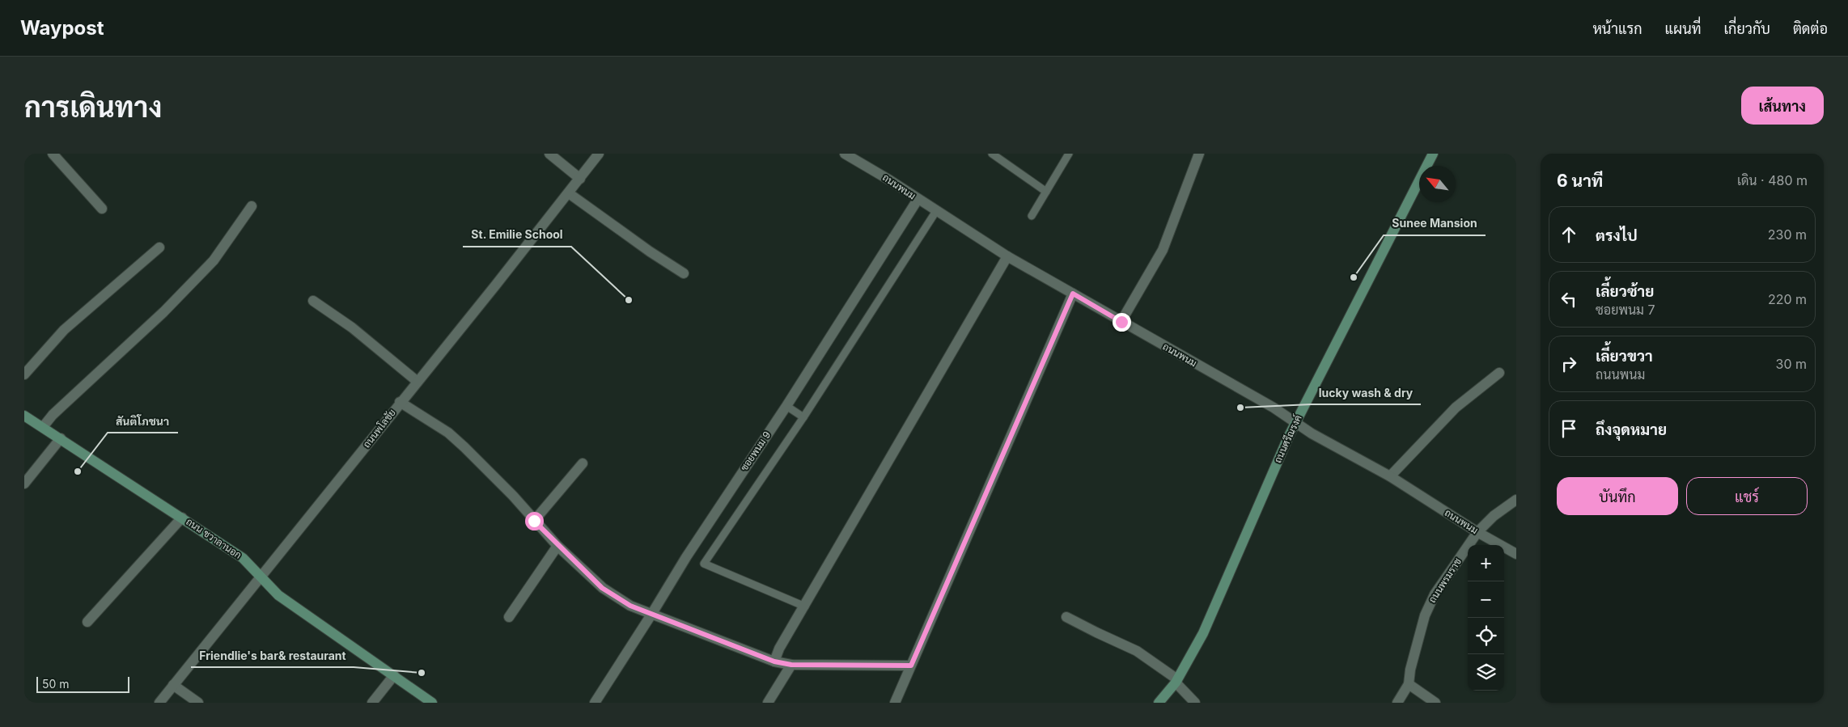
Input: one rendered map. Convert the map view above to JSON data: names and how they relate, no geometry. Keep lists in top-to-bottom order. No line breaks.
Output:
{"streets":{"main road":["ถนนศรีณรงค์","ถนน ชวาลานอก"],"street":["ถนนพนม","ถนนพโลชัย","ซอยพนม 9","ถนนพรมราช"]},"crossings":[["ถนนพนม","ถนนศรีณรงค์"],["ถนนพนม","ซอยพนม 9"],["ถนนพนม","ถนนพรมราช"],["ถนนพโลชัย","ถนน ชวาลานอก"]],"places":["Sunee Mansion","St. Emilie School","lucky wash & dry","สันติโภชนา","Friendlie's bar& restaurant"],"scale_bar":"50 m","north":"top left","page":{"header":"Waypost","nav":["หน้าแรก","แผนที่","เกี่ยวกับ","ติดต่อ"],"buttons":["เส้นทาง",["บันทึก","แชร์"]],"title":"การเดินทาง","heading":["6 นาที","เดิน · 480 m"],"list":[["ตรงไป","230 m"],["เลี้ยวซ้าย","ซอยพนม 7","220 m"],["เลี้ยวขวา","ถนนพนม","30 m"],"ถึงจุดหมาย"],"map_buttons":["+","−"],"scale":"50 m"}}
